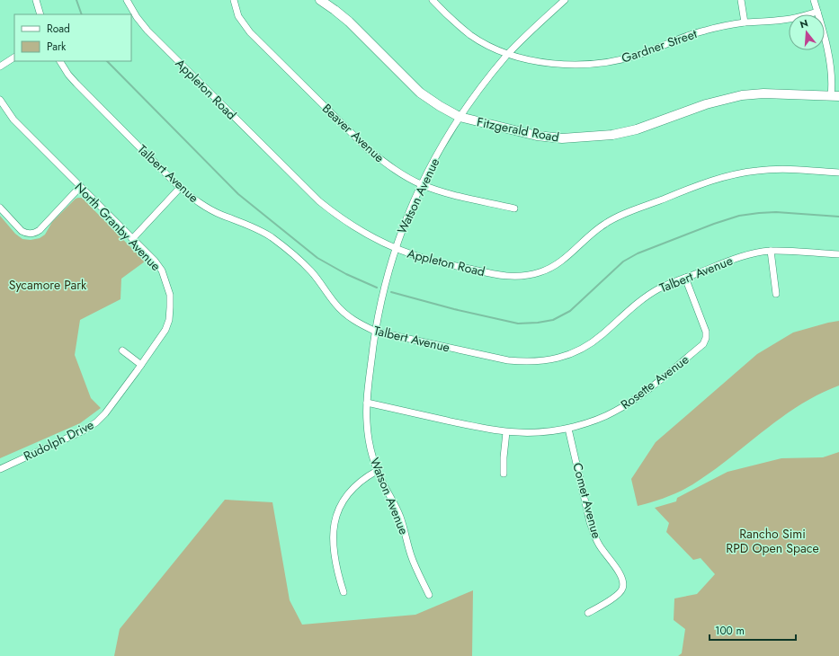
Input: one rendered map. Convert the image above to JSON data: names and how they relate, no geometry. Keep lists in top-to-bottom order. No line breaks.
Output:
{"streets":{"main road":["Fitzgerald Road"],"street":["Gardner Street","Appleton Road","Beaver Avenue","Talbert Avenue","Watson Avenue","North Granby Avenue","Rosette Avenue","Rudolph Drive","Comet Avenue"]},"crossings":[["Gardner Street","Watson Avenue"],["Appleton Road","Watson Avenue"],["Fitzgerald Road","Watson Avenue"],["Beaver Avenue","Watson Avenue"],["Talbert Avenue","Watson Avenue"],["Talbert Avenue","Rosette Avenue"],["Watson Avenue","Rosette Avenue"],["North Granby Avenue","Rudolph Drive"],["Rosette Avenue","Comet Avenue"]],"parks":["Sycamore Park","Rancho Simi RPD Open Space"],"legend":["Road","Park"],"scale_bar":"100 m","north":"top"}
